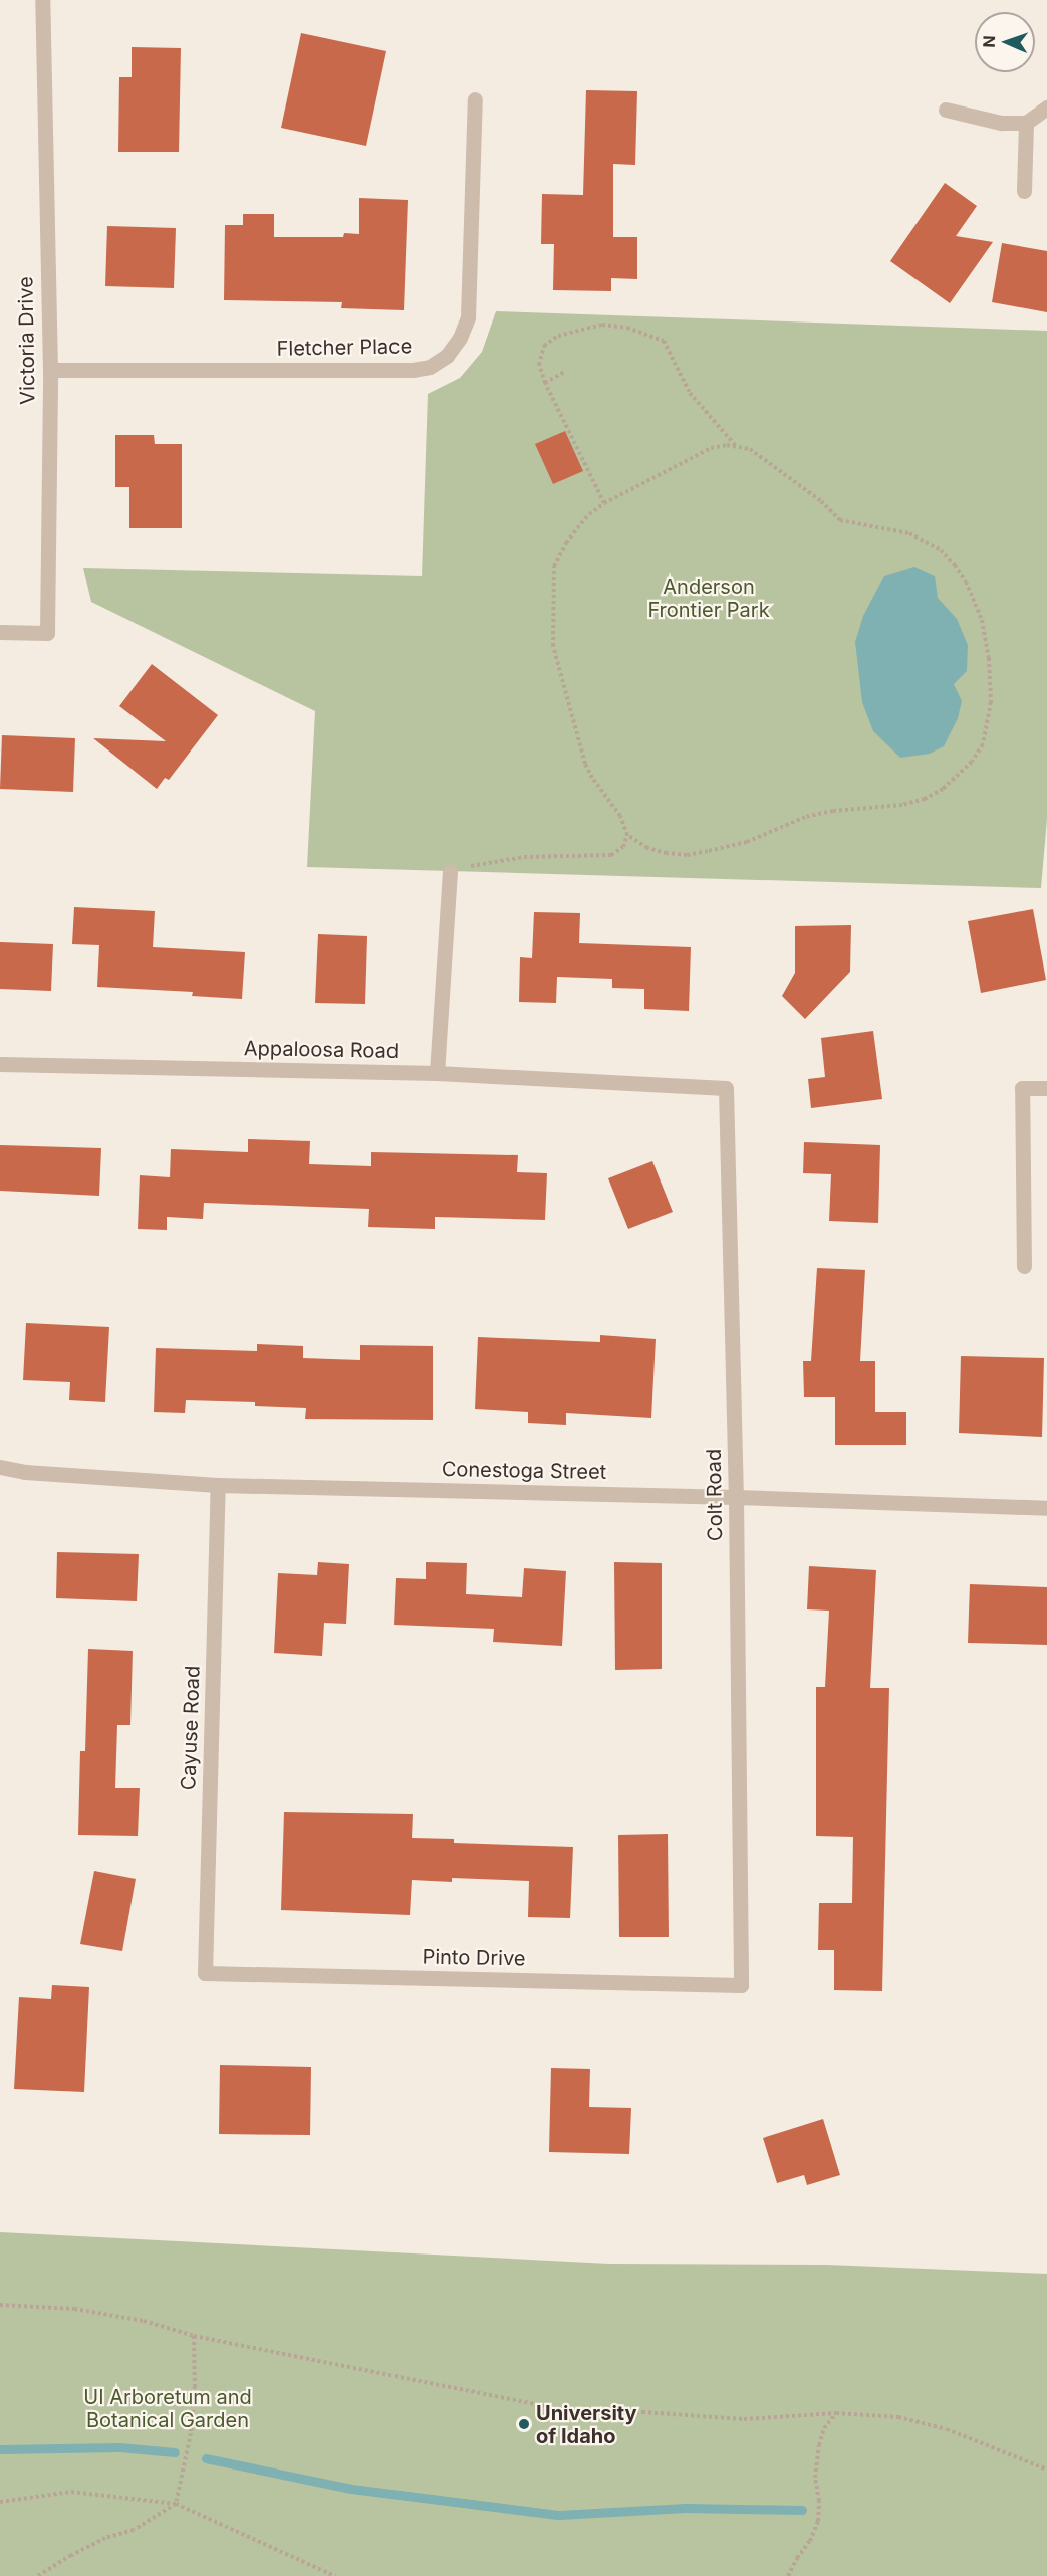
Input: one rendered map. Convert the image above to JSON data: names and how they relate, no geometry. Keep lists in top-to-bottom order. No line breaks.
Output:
{"streets":{"street":["Victoria Drive","Fletcher Place","Appaloosa Road","Conestoga Street","Colt Road","Cayuse Road","Pinto Drive"]},"crossings":[["Victoria Drive","Fletcher Place"],["Appaloosa Road","Colt Road"],["Conestoga Street","Colt Road"],["Conestoga Street","Cayuse Road"],["Colt Road","Pinto Drive"],["Cayuse Road","Pinto Drive"]],"parks":["Anderson Frontier Park","UI Arboretum and Botanical Garden"],"places":["University of Idaho"],"north":"left"}
